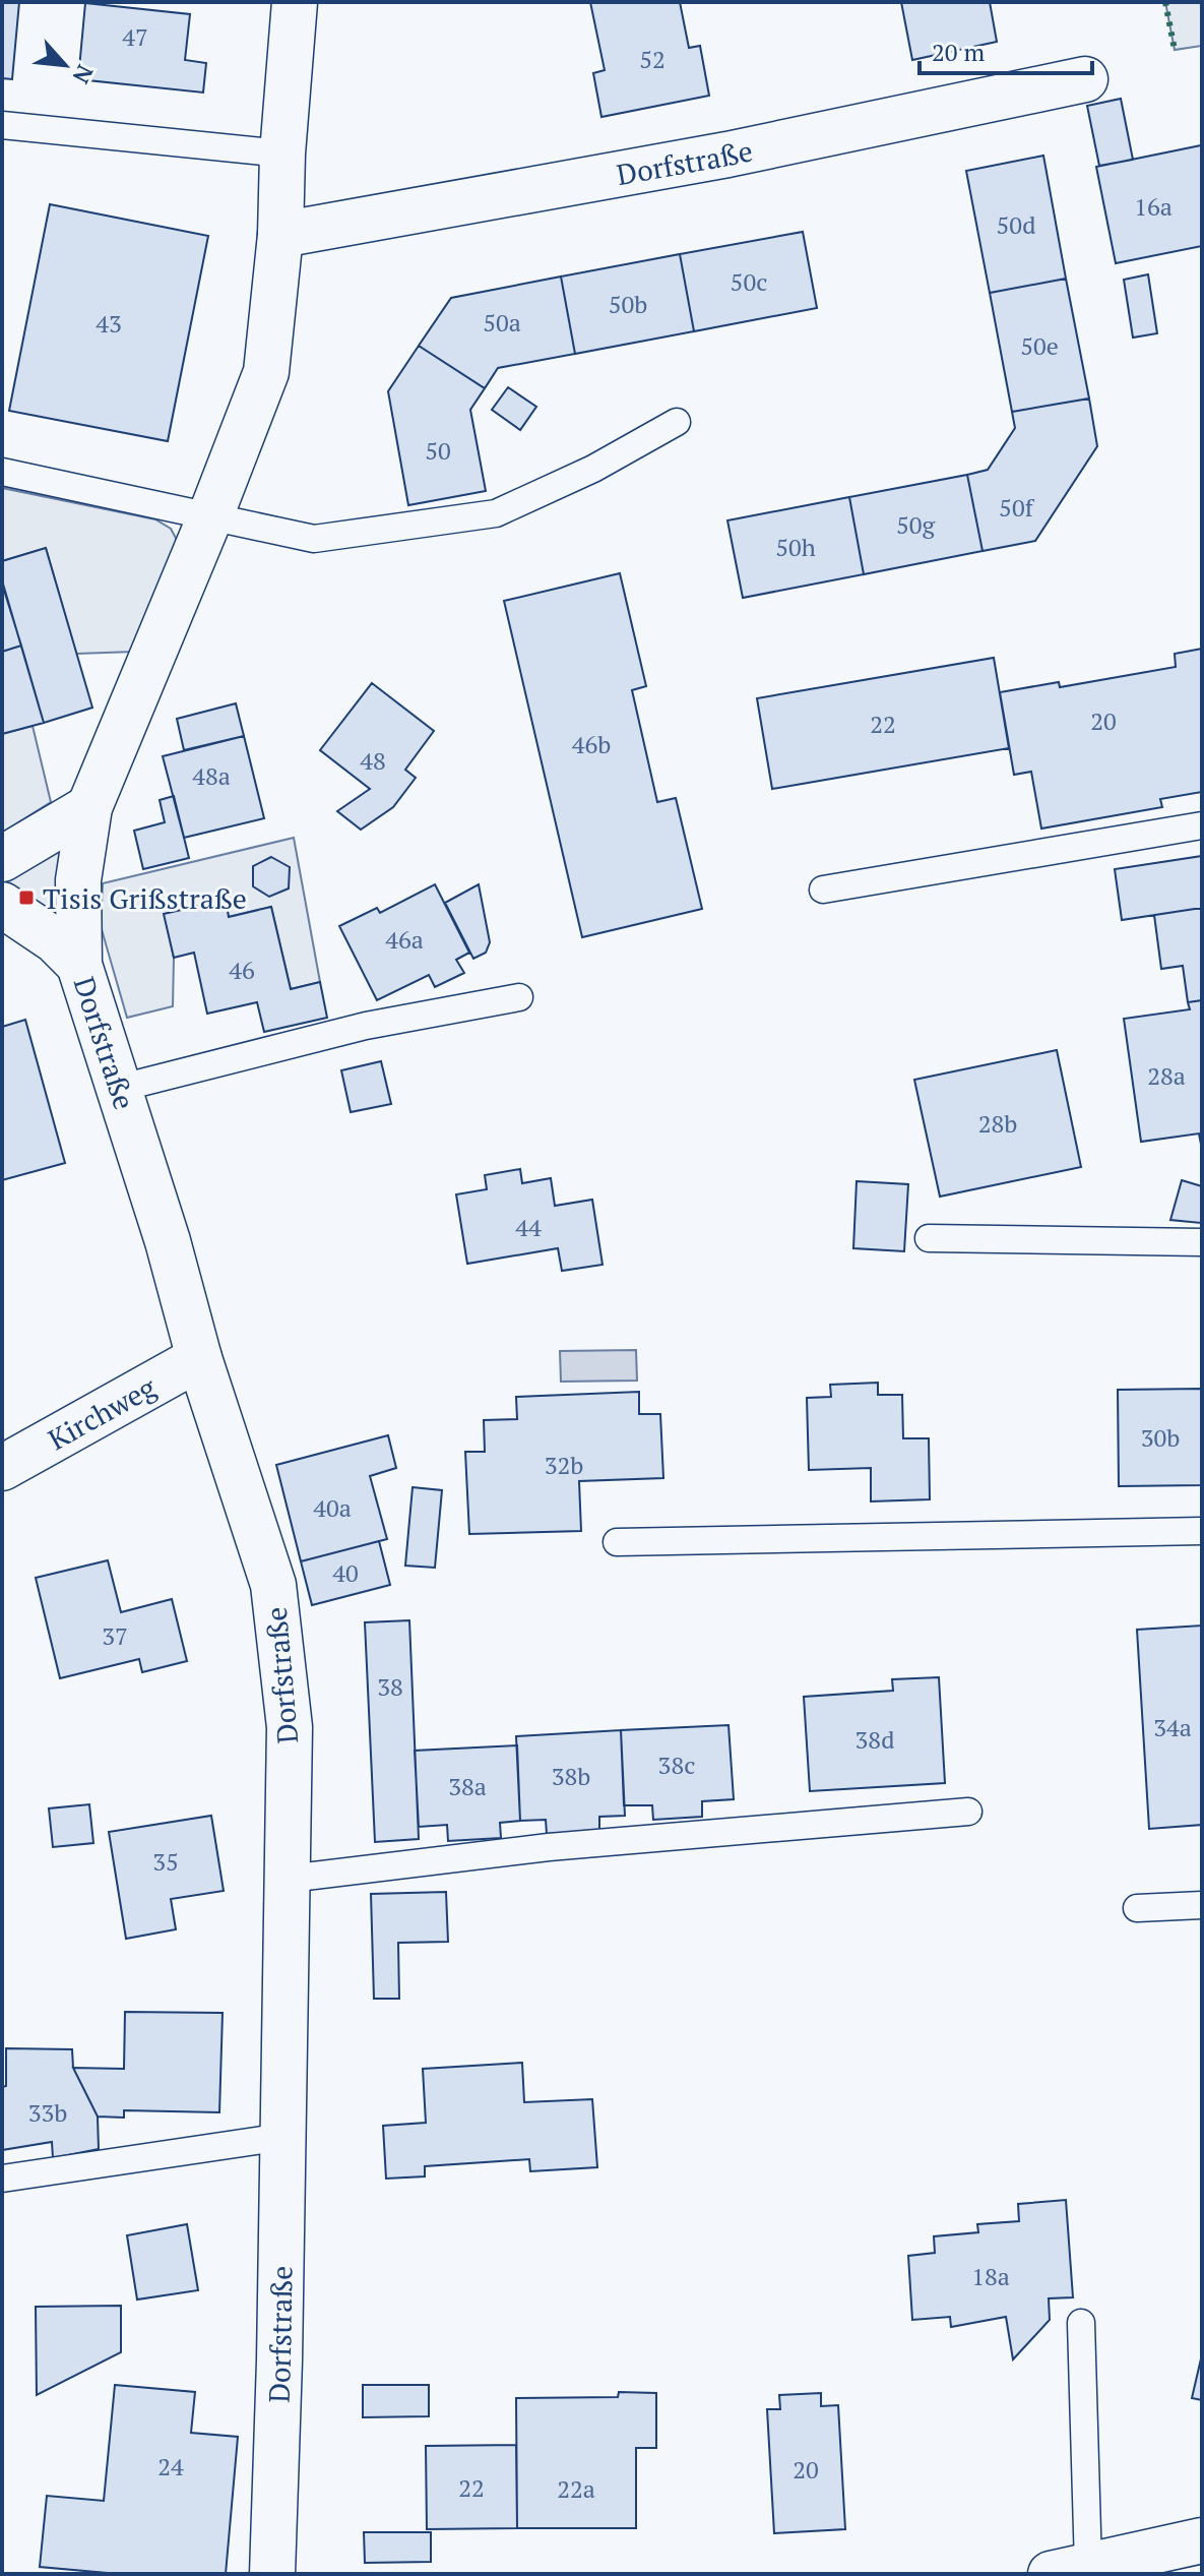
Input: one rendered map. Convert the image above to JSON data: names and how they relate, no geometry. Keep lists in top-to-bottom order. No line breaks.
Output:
{"streets":{"street":["Dorfstraße","Kirchweg"]},"crossings":[["Dorfstraße","Kirchweg"]],"places":{"transit":["Tisis Grißstraße"]},"house_numbers":["47","52","16a","50d","50c","50b","50a","43","50e","50","50f","50g","50h","20","22","46b","48","48a","46a","46","28a","28b","44","30b","32b","40a","40","37","38","34a","38d","38c","38b","38a","35","33b","18a","24","20","22","22a"],"scale_bar":"20 m","north":"bottom right"}
